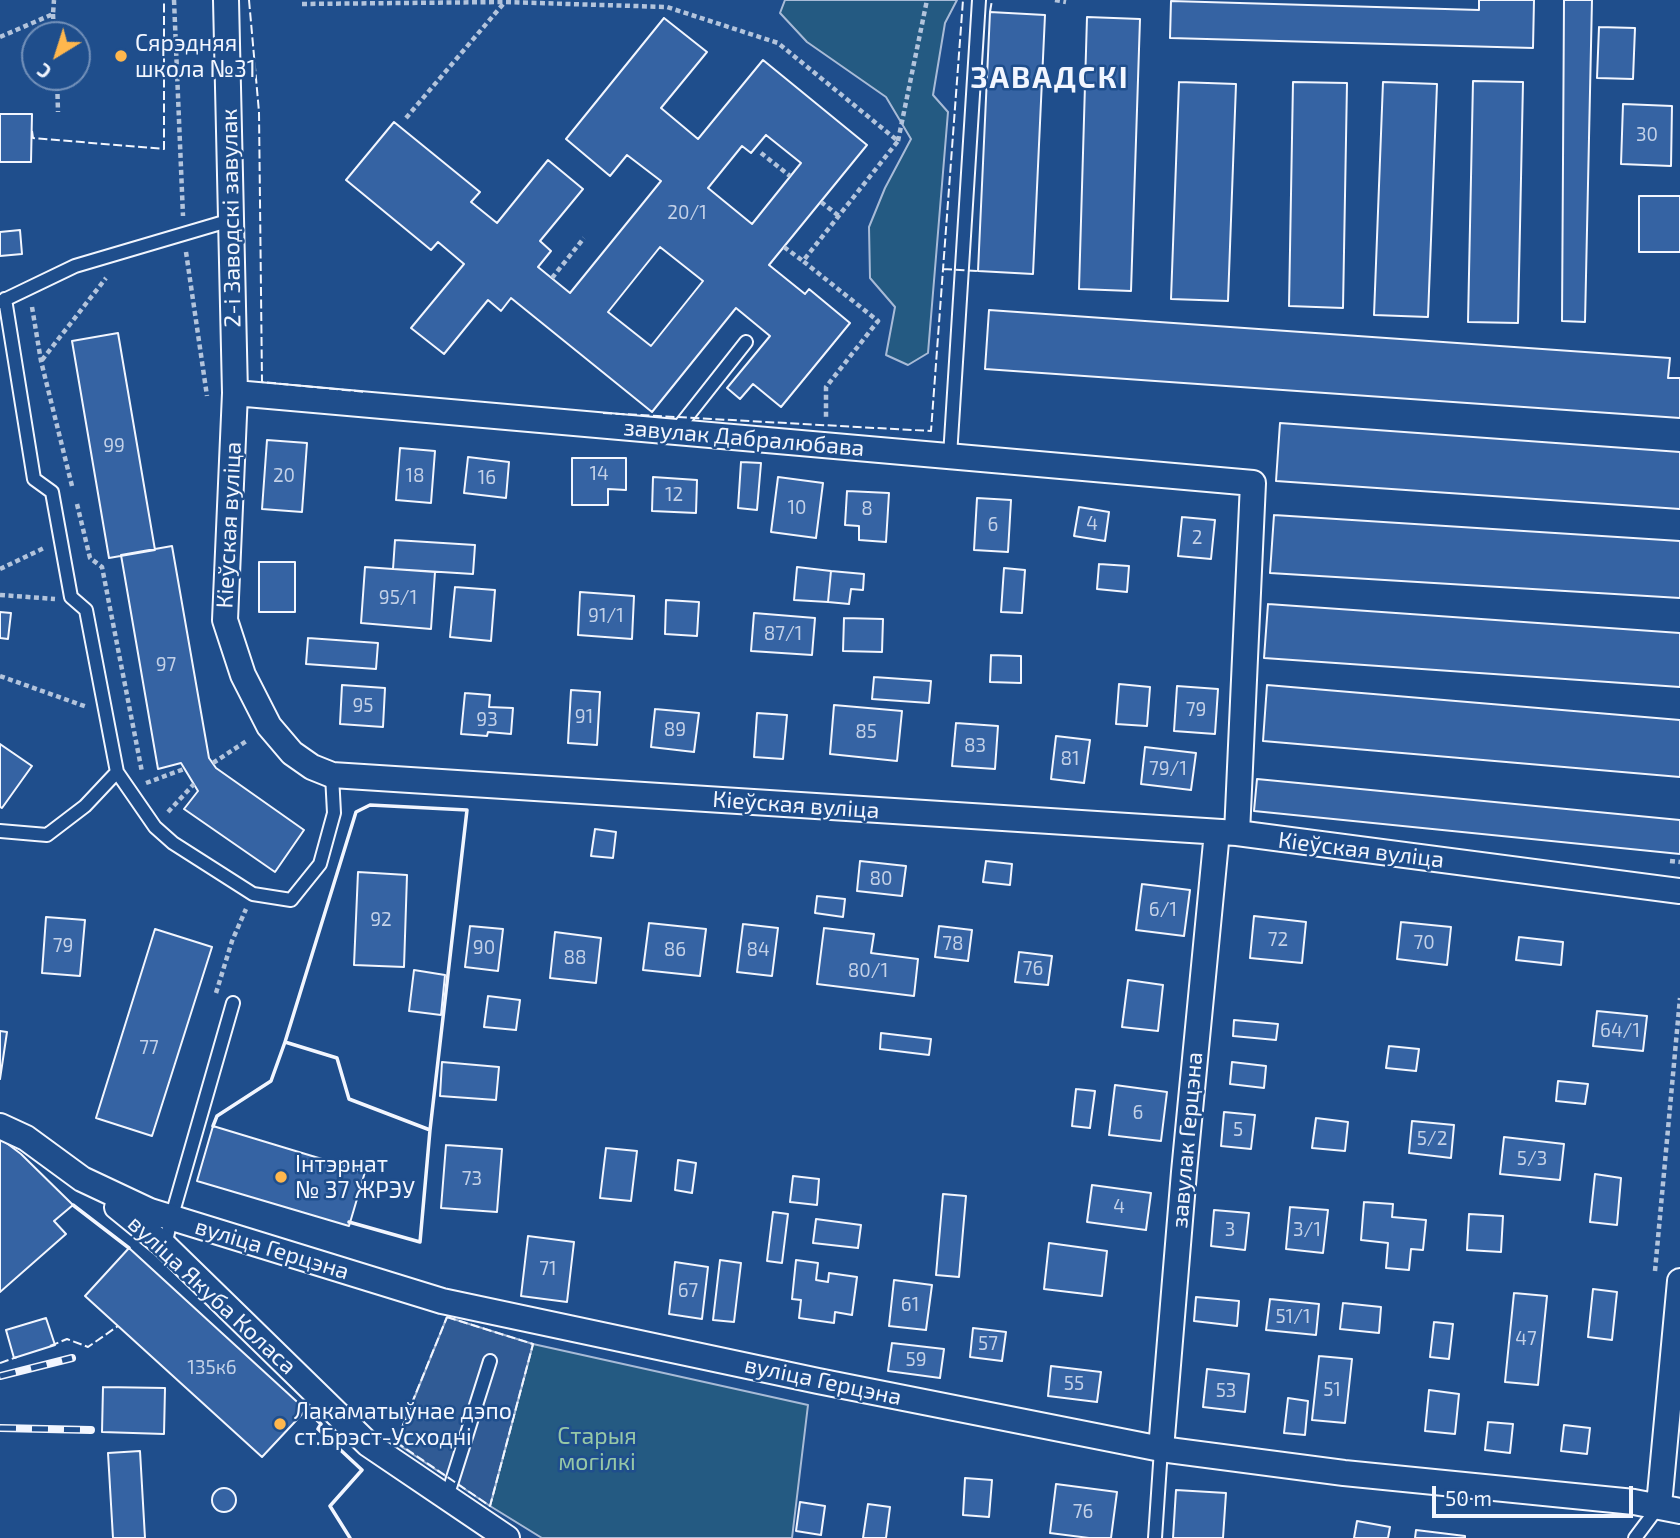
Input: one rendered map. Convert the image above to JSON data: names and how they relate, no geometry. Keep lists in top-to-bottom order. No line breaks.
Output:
{"streets":{"street":["2-і Заводскі завулак","завулак Дабралюбава","Кіеўская вуліца","завулак Герцэна","вуліца Герцэна","вуліца Якуба Коласа"]},"crossings":[["2-і Заводскі завулак","завулак Дабралюбава"],["2-і Заводскі завулак","Кіеўская вуліца"],["завулак Дабралюбава","Кіеўская вуліца"],["завулак Дабралюбава","завулак Герцэна"],["Кіеўская вуліца","завулак Герцэна"],["завулак Герцэна","вуліца Герцэна"],["вуліца Герцэна","вуліца Якуба Коласа"]],"districts":["ЗАВАДСКІ"],"parks":["Старыя могілкі"],"places":["Сярэдняя школа №31","Інтэрнат № 37 ЖРЭУ","Лакаматыўнае дэпо ст.Брэст-Усходні"],"house_numbers":["30","20/1","99","14","20","18","16","12","10","8","4","6","2","95/1","91/1","87/1","97","95","79","91","93","89","85","83","81","79/1","80","6/1","92","72","70","78","79","90","86","84","88","76","80/1","64/1","77","6","5","5/2","5/3","73","4","3","3/1","71","67","61","51/1","47","57","59","135к6","55","51","53","76"],"scale_bar":"50 m","north":"bottom left"}
